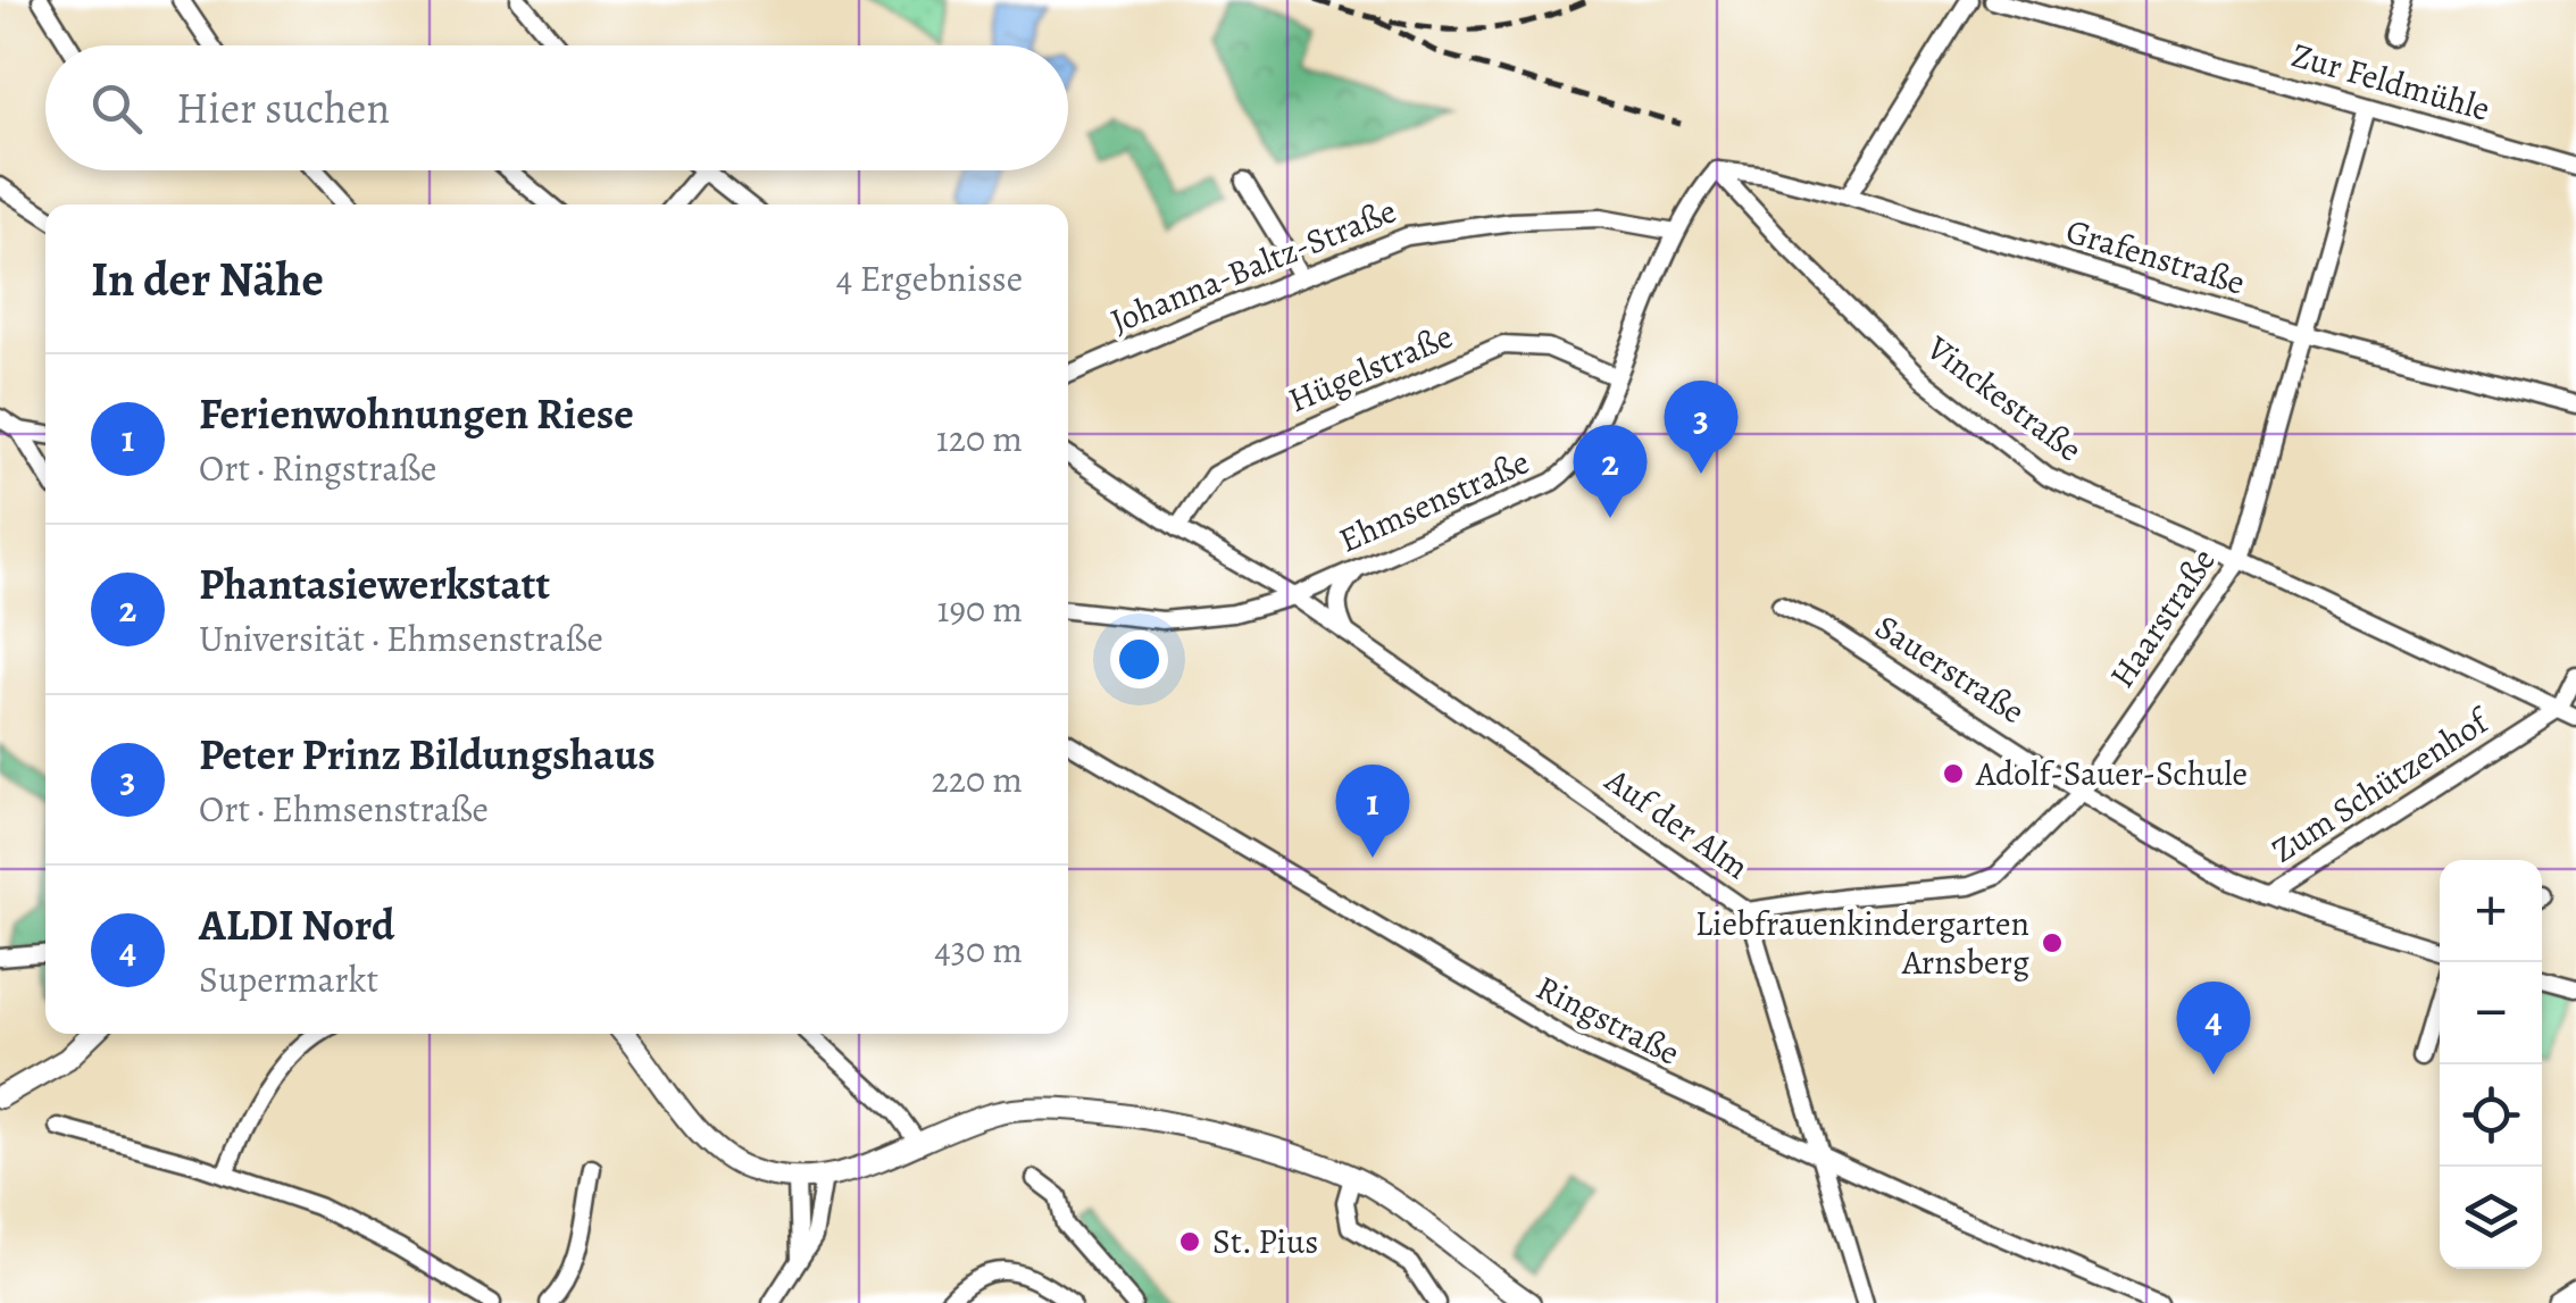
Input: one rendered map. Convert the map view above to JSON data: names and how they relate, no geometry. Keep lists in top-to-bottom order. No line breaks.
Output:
{"streets":{"street":["Zur Feldmühle","Grafenstraße","Johanna-Baltz-Straße","Hügelstraße","Vinckestraße","Ehmsenstraße","Haarstraße","Sauerstraße","Zum Schützenhof","Auf der Alm","Ringstraße"]},"crossings":[["Zur Feldmühle","Haarstraße"],["Grafenstraße","Vinckestraße"],["Grafenstraße","Ehmsenstraße"],["Grafenstraße","Haarstraße"],["Johanna-Baltz-Straße","Ehmsenstraße"],["Hügelstraße","Ehmsenstraße"],["Hügelstraße","Auf der Alm"],["Vinckestraße","Ehmsenstraße"],["Vinckestraße","Haarstraße"],["Vinckestraße","Zum Schützenhof"],["Ehmsenstraße","Auf der Alm"],["Haarstraße","Sauerstraße"],["Haarstraße","Zum Schützenhof"],["Haarstraße","Auf der Alm"],["Sauerstraße","Zum Schützenhof"],["Auf der Alm","Ringstraße"]],"places":["Adolf-Sauer-Schule","Liebfrauenkindergarten Arnsberg","St. Pius"],"page":{"search":"Hier suchen","heading":["In der Nähe","4 Ergebnisse"],"list":[{"mark":"1","name":"Ferienwohnungen Riese","note":"Ort · Ringstraße","value":"120 m"},{"mark":"2","name":"Phantasiewerkstatt","note":"Universität · Ehmsenstraße","value":"190 m"},{"mark":"3","name":"Peter Prinz Bildungshaus","note":"Ort · Ehmsenstraße","value":"220 m"},{"mark":"4","name":"ALDI Nord","note":"Supermarkt","value":"430 m"}],"pins":["3","2","1","4"],"map_buttons":["+","−"]}}
